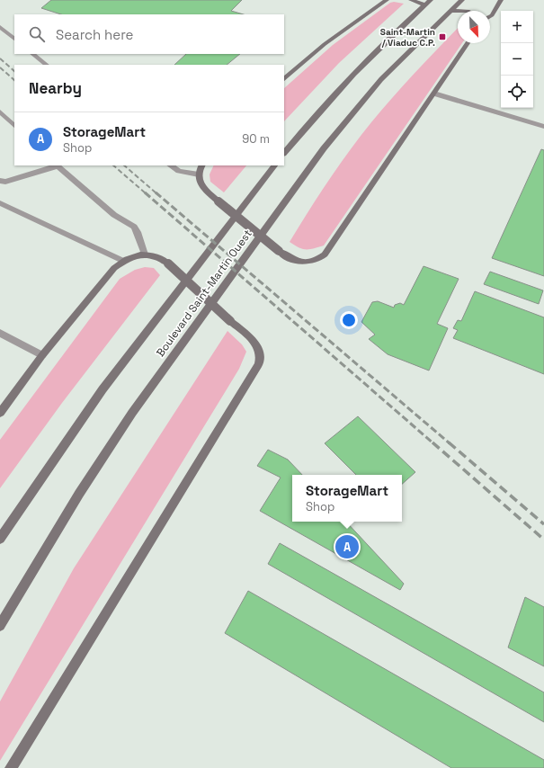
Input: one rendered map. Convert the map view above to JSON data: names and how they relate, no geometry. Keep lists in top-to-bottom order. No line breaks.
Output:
{"streets":{"main road":["Boulevard Saint-Martin Ouest"]},"places":{"transit":["Saint-Martin / Viaduc C.P."]},"north":"bottom right","page":{"map_buttons":["+","−"],"search":"Search here","heading":"Nearby","list":[{"mark":"A","name":"StorageMart","note":"Shop","value":"90 m"}],"popup":["StorageMart","Shop"],"pins":"A"}}
